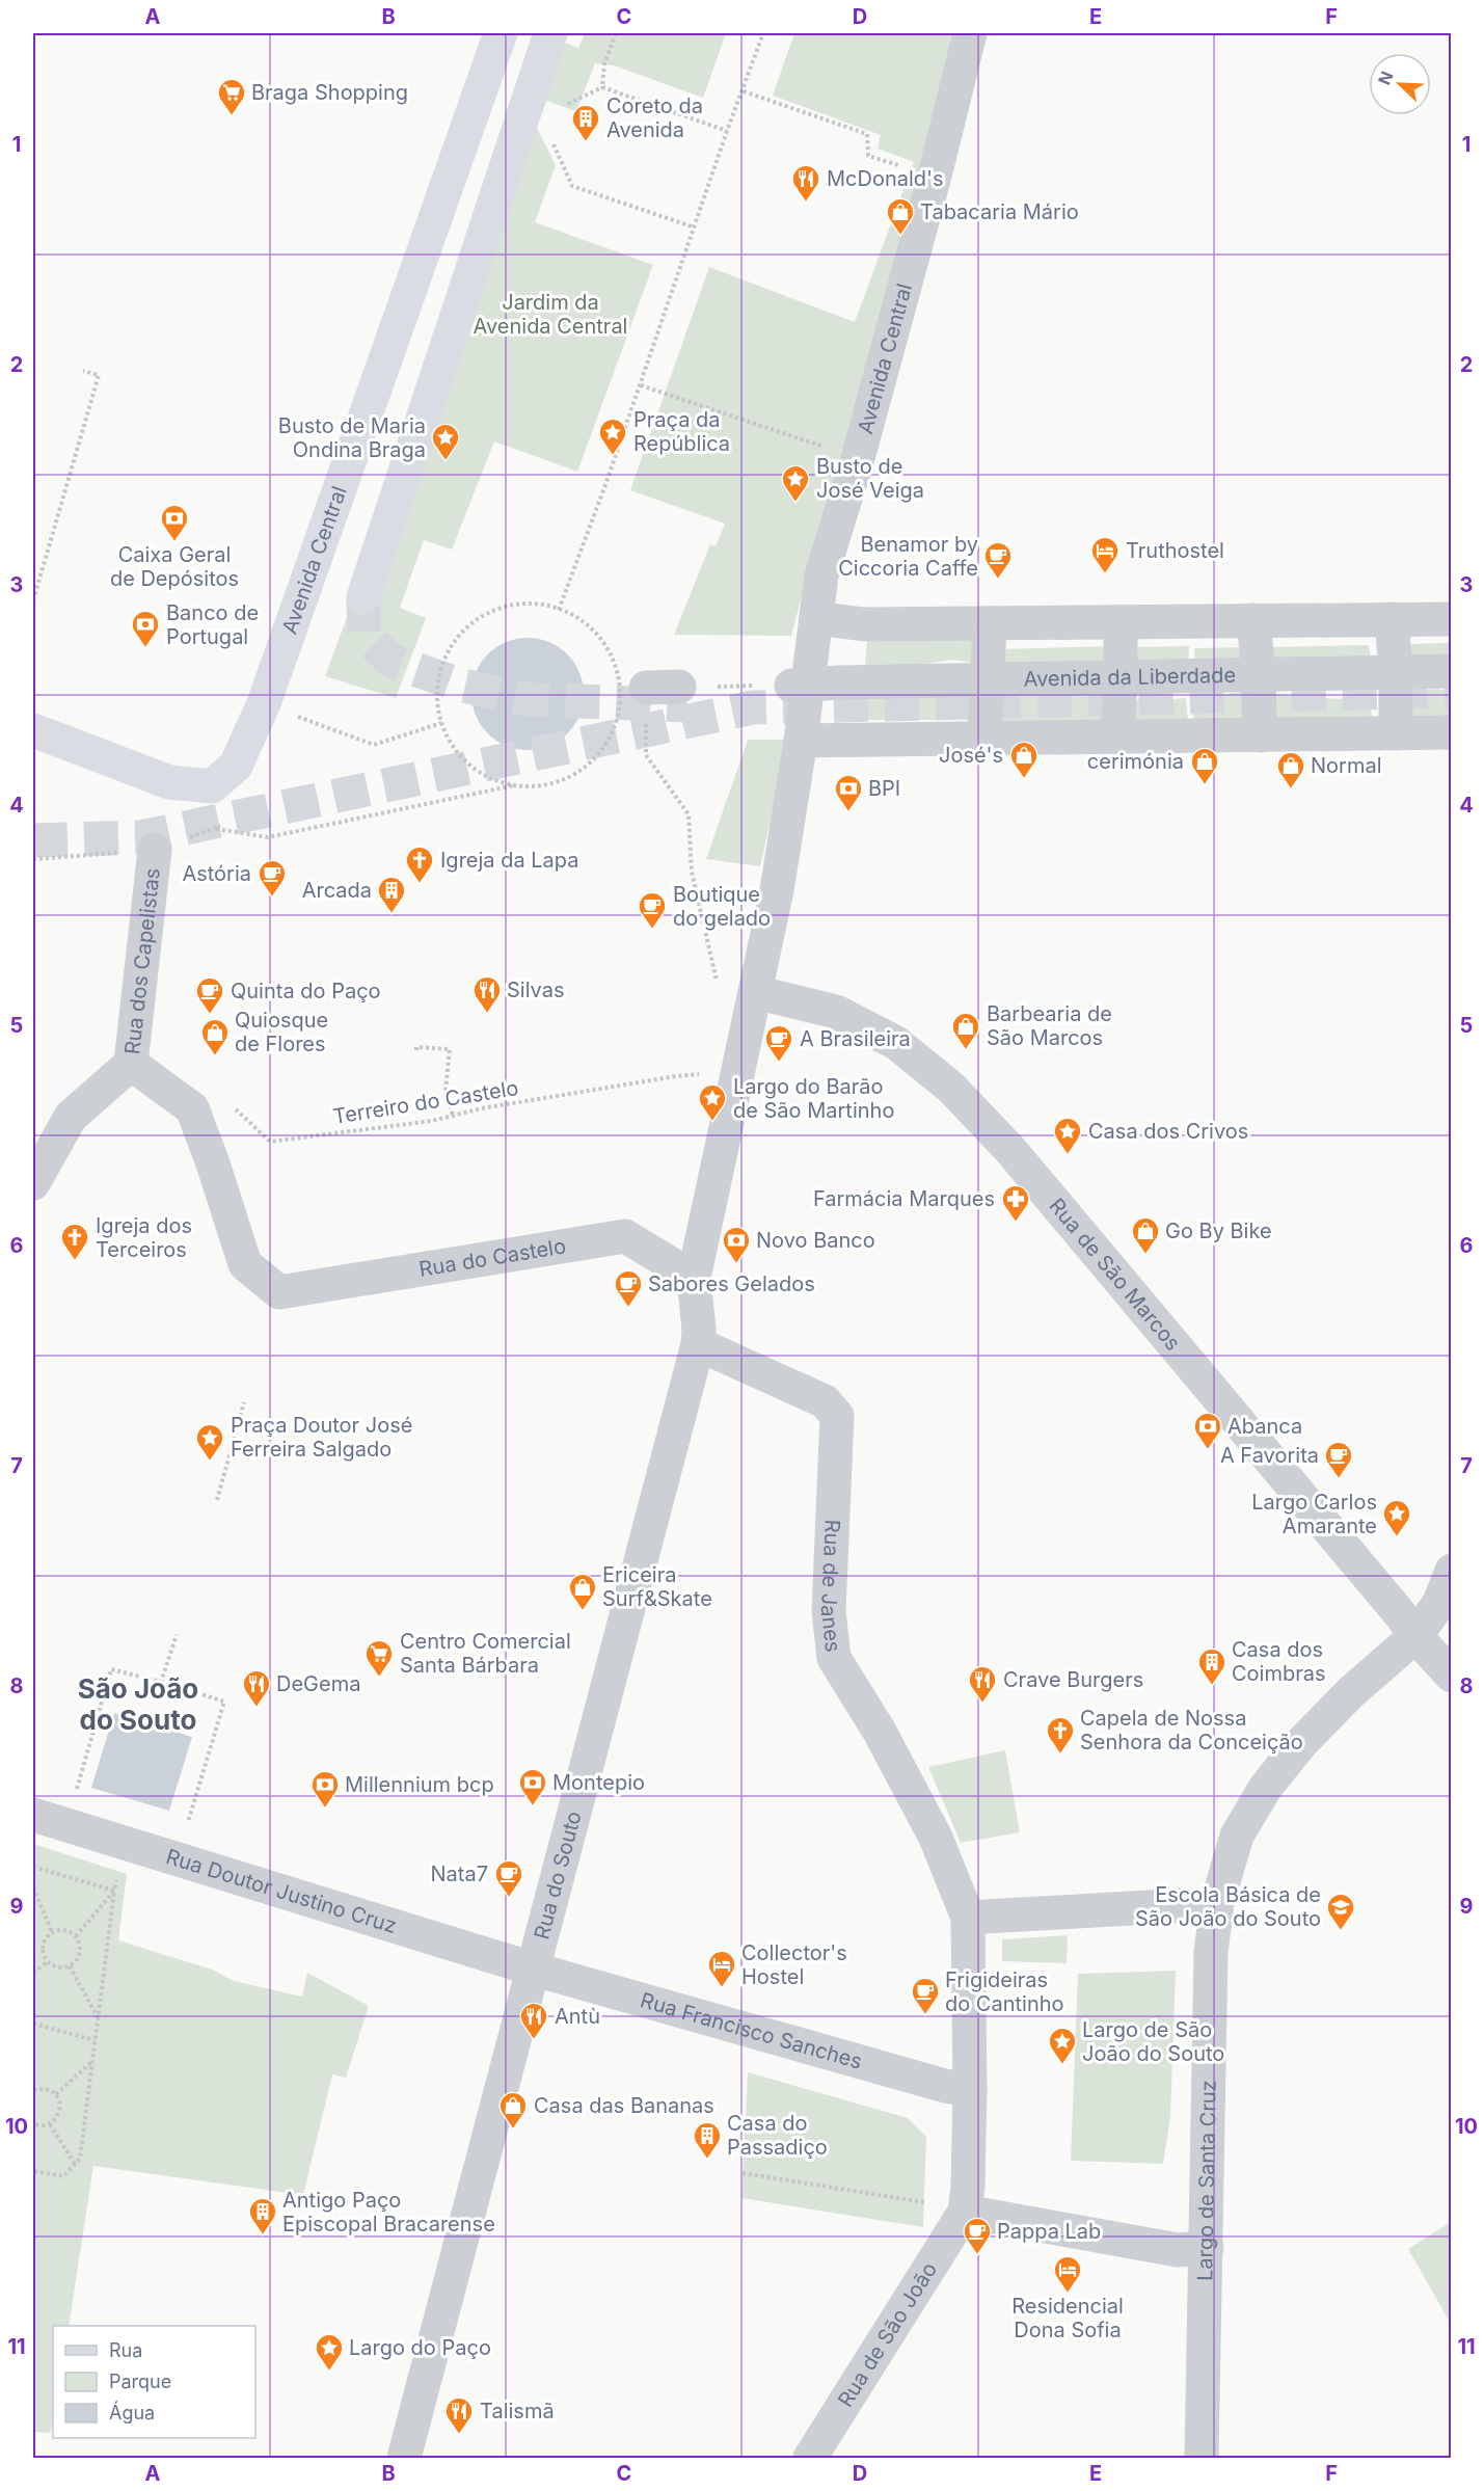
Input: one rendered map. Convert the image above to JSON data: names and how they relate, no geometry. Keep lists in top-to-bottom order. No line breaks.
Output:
{"streets":{"street":["Avenida Central","Avenida da Liberdade","Rua dos Capelistas","Rua do Castelo","Rua de São Marcos","Rua de Janes","Rua do Souto","Rua Doutor Justino Cruz","Rua Francisco Sanches","Largo de Santa Cruz","Rua de São João"],"path":["Terreiro do Castelo"]},"crossings":[["Avenida Central","Avenida da Liberdade"],["Avenida Central","Rua do Castelo"],["Avenida Central","Rua de São Marcos"],["Avenida Central","Rua de Janes"],["Avenida Central","Rua do Souto"],["Terreiro do Castelo","Rua do Castelo"],["Rua de São Marcos","Largo de Santa Cruz"],["Rua de Janes","Rua do Souto"],["Rua do Souto","Rua Doutor Justino Cruz"],["Rua do Souto","Rua Francisco Sanches"],["Rua Doutor Justino Cruz","Rua Francisco Sanches"]],"districts":["São João do Souto"],"parks":["Jardim da Avenida Central"],"places":{"supermarket":["Braga Shopping","Centro Comercial Santa Bárbara"],"building":["Coreto da Avenida","Arcada","Casa dos Coimbras","Casa do Passadiço","Antigo Paço Episcopal Bracarense"],"restaurant":["McDonald's","Silvas","Crave Burgers","DeGema","Antù","Talismã"],"shop":["Tabacaria Mário","José's","cerimónia","Normal","Barbearia de São Marcos","Quiosque de Flores","Go By Bike","Ericeira Surf&Skate","Casa das Bananas"],"place":["Praça da República","Busto de Maria Ondina Braga","Busto de José Veiga","Largo do Barão de São Martinho","Casa dos Crivos","Praça Doutor José Ferreira Salgado","Largo Carlos Amarante","Largo de São João do Souto","Largo do Paço"],"bank":["Caixa Geral de Depósitos","Banco de Portugal","BPI","Novo Banco","Abanca","Montepio","Millennium bcp"],"hotel":["Truthostel","Collector's Hostel","Residencial Dona Sofia"],"cafe":["Benamor by Ciccoria Caffe","Astória","Boutique do gelado","Quinta do Paço","A Brasileira","Sabores Gelados","A Favorita","Nata7","Frigideiras do Cantinho","Pappa Lab"],"church":["Igreja da Lapa","Igreja dos Terceiros","Capela de Nossa Senhora da Conceição"],"pharmacy":["Farmácia Marques"],"school or university":["Escola Básica de São João do Souto"]},"legend":["Rua","Parque","Água"],"north":"top left","grid":{"columns":["A","B","C","D","E","F"],"rows":["1","2","3","4","5","6","7","8","9","10","11"]}}
